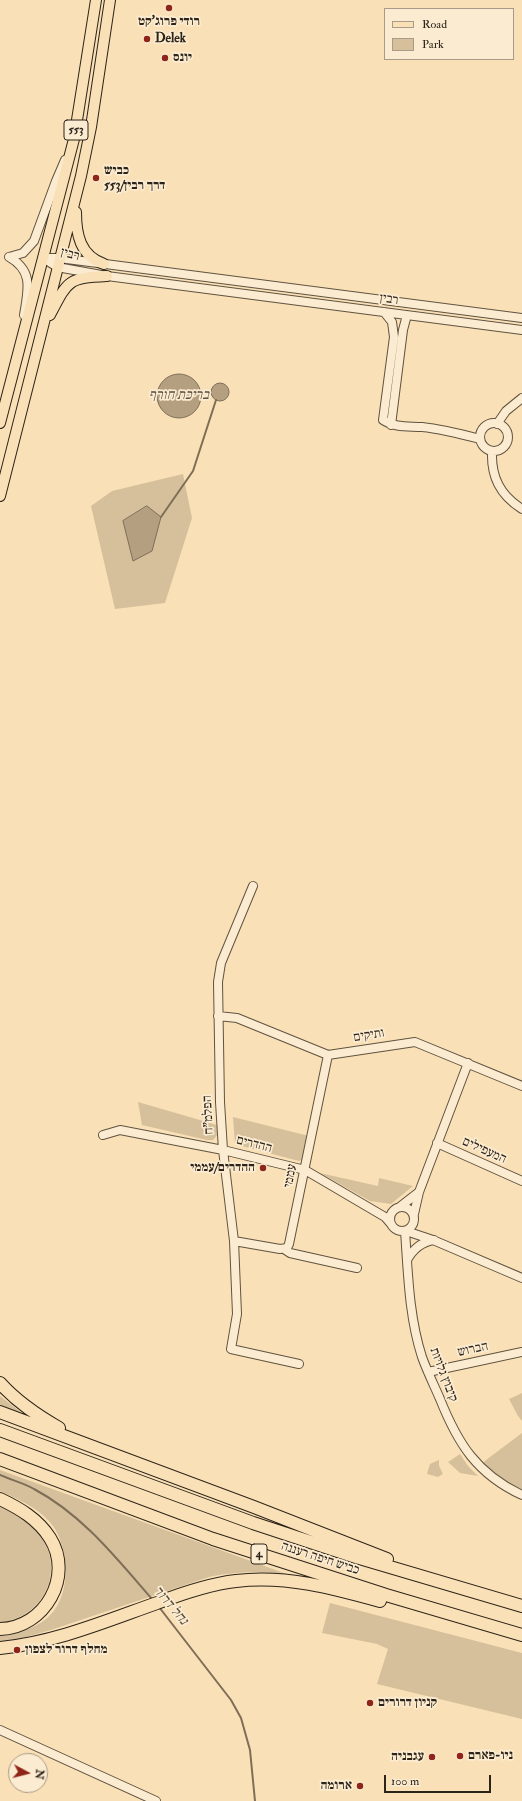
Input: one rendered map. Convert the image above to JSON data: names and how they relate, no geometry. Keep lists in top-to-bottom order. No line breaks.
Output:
{"streets":{"highway":["4","כביש חיפה רעננה"],"main road":["553"],"street":["רבין","ותיקים","הפלמ\"ח","ההדרים","המעפילים","עממי","הברוש","קיבוץ גלויות"]},"crossings":[["553","רבין"],["ותיקים","עממי"],["הפלמ\"ח","ההדרים"],["ההדרים","עממי"],["ההדרים","קיבוץ גלויות"],["הברוש","קיבוץ גלויות"]],"water":["בריכת חורף","נחל דרור"],"places":["רודי פרוג'קט","Delek","יונס","כביש 553/דרך רבין","ההדרים/עממי","מחלף דרור לצפון","קניון דרורים","ניו-פארם","עגבניה","ארומה"],"legend":["Road","Park"],"scale_bar":"100 m","north":"right"}
